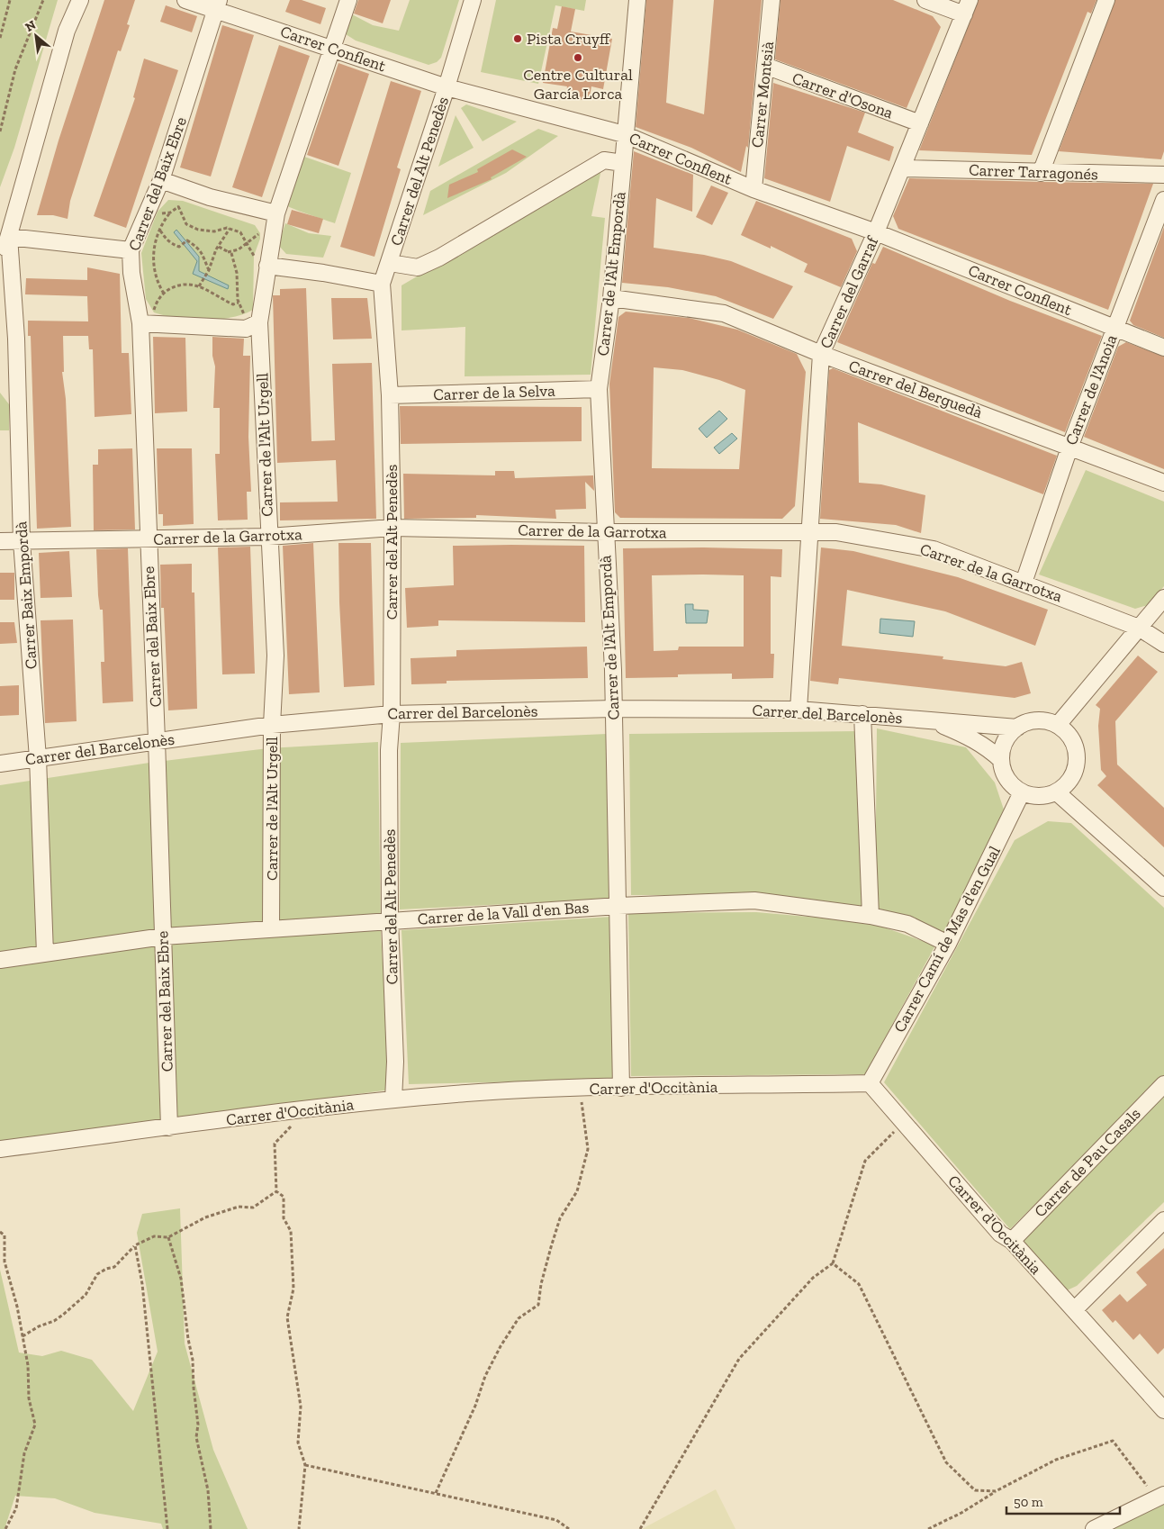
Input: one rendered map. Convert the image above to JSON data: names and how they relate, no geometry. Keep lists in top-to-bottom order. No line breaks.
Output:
{"streets":{"street":["Carrer Conflent","Carrer Montsià","Carrer d'Osona","Carrer del Alt Penedès","Carrer Tarragonés","Carrer del Baix Ebre","Carrer de l'Alt Empordà","Carrer del Garraf","Carrer del Berguedà","Carrer de l'Anoia","Carrer de la Selva","Carrer de l'Alt Urgell","Carrer de la Garrotxa","Carrer Baix Empordà","Carrer del Barcelonès","Carrer de la Vall d'en Bas","Carrer Camí de Mas d'en Gual","Carrer d'Occitània","Carrer de Pau Casals"]},"crossings":[["Carrer Conflent","Carrer Montsià"],["Carrer Conflent","Carrer del Alt Penedès"],["Carrer Conflent","Carrer del Baix Ebre"],["Carrer Conflent","Carrer de l'Alt Empordà"],["Carrer Conflent","Carrer del Garraf"],["Carrer Conflent","Carrer de l'Anoia"],["Carrer Conflent","Carrer de l'Alt Urgell"],["Carrer Montsià","Carrer d'Osona"],["Carrer d'Osona","Carrer del Garraf"],["Carrer del Alt Penedès","Carrer de la Selva"],["Carrer del Alt Penedès","Carrer de la Garrotxa"],["Carrer del Alt Penedès","Carrer del Barcelonès"],["Carrer del Alt Penedès","Carrer de la Vall d'en Bas"],["Carrer del Alt Penedès","Carrer d'Occitània"],["Carrer Tarragonés","Carrer del Garraf"],["Carrer del Baix Ebre","Carrer de la Garrotxa"],["Carrer del Baix Ebre","Carrer del Barcelonès"],["Carrer del Baix Ebre","Carrer de la Vall d'en Bas"],["Carrer del Baix Ebre","Carrer d'Occitània"],["Carrer de l'Alt Empordà","Carrer del Berguedà"],["Carrer de l'Alt Empordà","Carrer de la Selva"],["Carrer de l'Alt Empordà","Carrer de la Garrotxa"],["Carrer de l'Alt Empordà","Carrer del Barcelonès"],["Carrer de l'Alt Empordà","Carrer de la Vall d'en Bas"],["Carrer de l'Alt Empordà","Carrer d'Occitània"],["Carrer del Garraf","Carrer del Berguedà"],["Carrer del Garraf","Carrer de la Garrotxa"],["Carrer del Garraf","Carrer del Barcelonès"],["Carrer del Berguedà","Carrer de l'Anoia"],["Carrer de l'Anoia","Carrer de la Garrotxa"],["Carrer de l'Alt Urgell","Carrer de la Garrotxa"],["Carrer de l'Alt Urgell","Carrer del Barcelonès"],["Carrer de l'Alt Urgell","Carrer de la Vall d'en Bas"],["Carrer de la Garrotxa","Carrer Baix Empordà"],["Carrer Baix Empordà","Carrer del Barcelonès"],["Carrer Baix Empordà","Carrer de la Vall d'en Bas"],["Carrer del Barcelonès","Carrer Camí de Mas d'en Gual"],["Carrer de la Vall d'en Bas","Carrer Camí de Mas d'en Gual"],["Carrer Camí de Mas d'en Gual","Carrer d'Occitània"],["Carrer d'Occitània","Carrer de Pau Casals"]],"places":["Pista Cruyff","Centre Cultural García Lorca"],"scale_bar":"50 m","north":"top left"}
